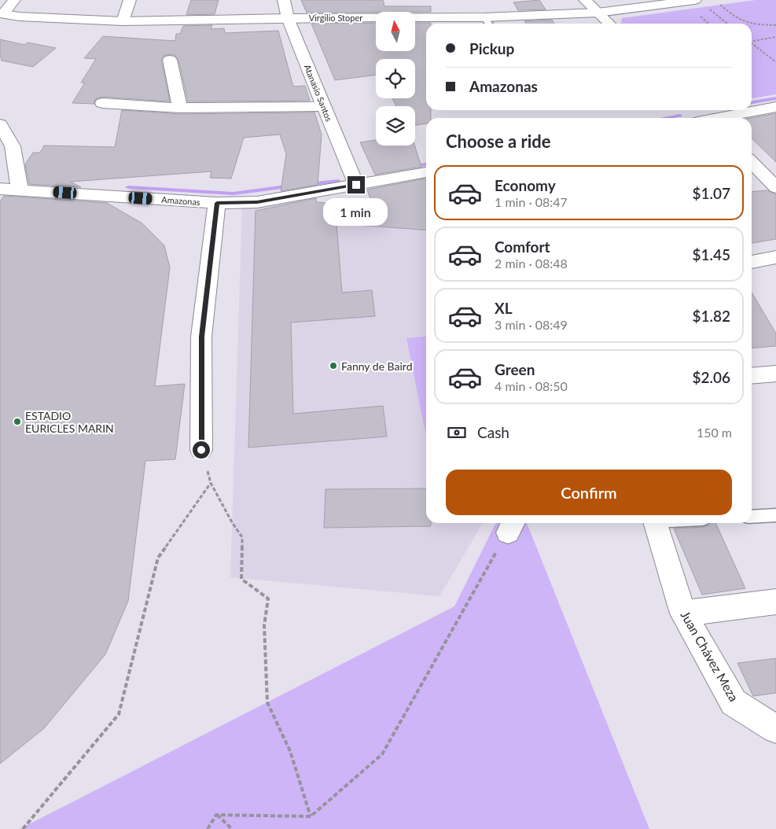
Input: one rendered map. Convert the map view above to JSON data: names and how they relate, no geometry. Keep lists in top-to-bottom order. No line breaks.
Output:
{"streets":{"street":["Virgilio Stoper","Atanasio Santos","Amazonas","Juan Chávez Meza"]},"crossings":[["Virgilio Stoper","Atanasio Santos"],["Atanasio Santos","Amazonas"]],"places":["Fanny de Baird","ESTADIO EURICLES MARIN"],"north":"top","page":{"banner":["Pickup","Amazonas"],"heading":"Choose a ride","list":[{"name":"Economy","note":"1 min · 08:47","value":"$1.07"},{"name":"Comfort","note":"2 min · 08:48","value":"$1.45"},{"name":"XL","note":"3 min · 08:49","value":"$1.82"},{"name":"Green","note":"4 min · 08:50","value":"$2.06"}],"bubble":"1 min","pay":["Cash","150 m"],"buttons":"Confirm"}}
